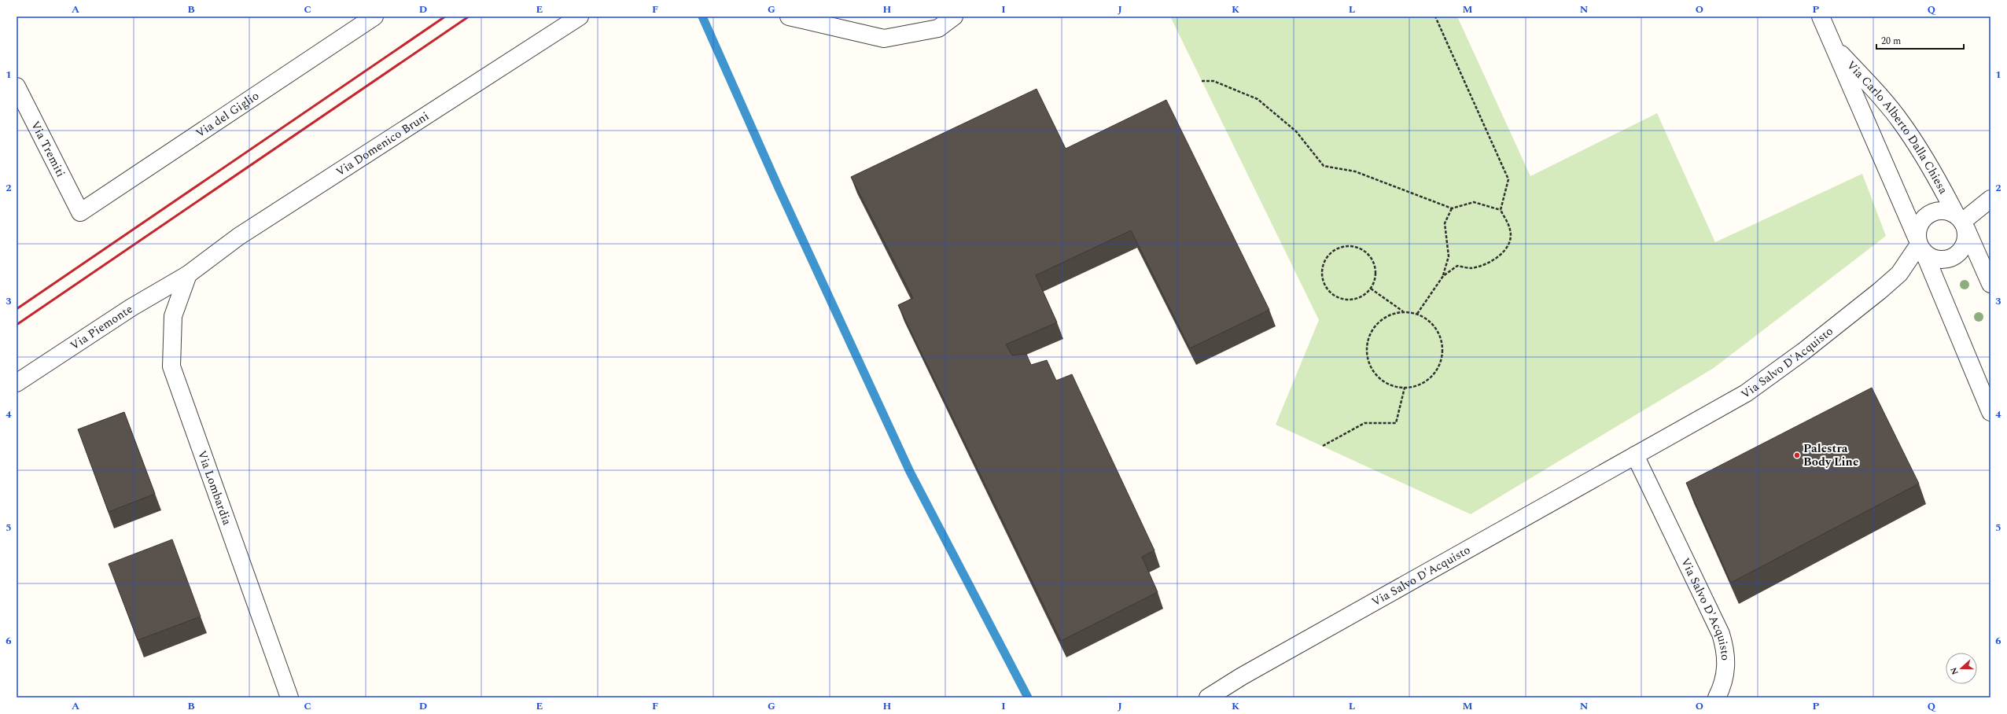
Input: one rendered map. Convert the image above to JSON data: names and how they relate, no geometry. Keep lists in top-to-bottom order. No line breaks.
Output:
{"streets":{"street":["Via del Giglio","Via Carlo Alberto Dalla Chiesa","Via Domenico Bruni","Via Tremiti","Via Piemonte","Via Salvo D'Acquisto","Via Lombardia"]},"crossings":[["Via del Giglio","Via Tremiti"],["Via Carlo Alberto Dalla Chiesa","Via Salvo D'Acquisto"],["Via Domenico Bruni","Via Piemonte"],["Via Domenico Bruni","Via Lombardia"],["Via Piemonte","Via Lombardia"]],"places":["Palestra Body Line"],"scale_bar":"20 m","north":"left","grid":{"columns":["A","B","C","D","E","F","G","H","I","J","K","L","M","N","O","P","Q"],"rows":["1","2","3","4","5","6"]}}
